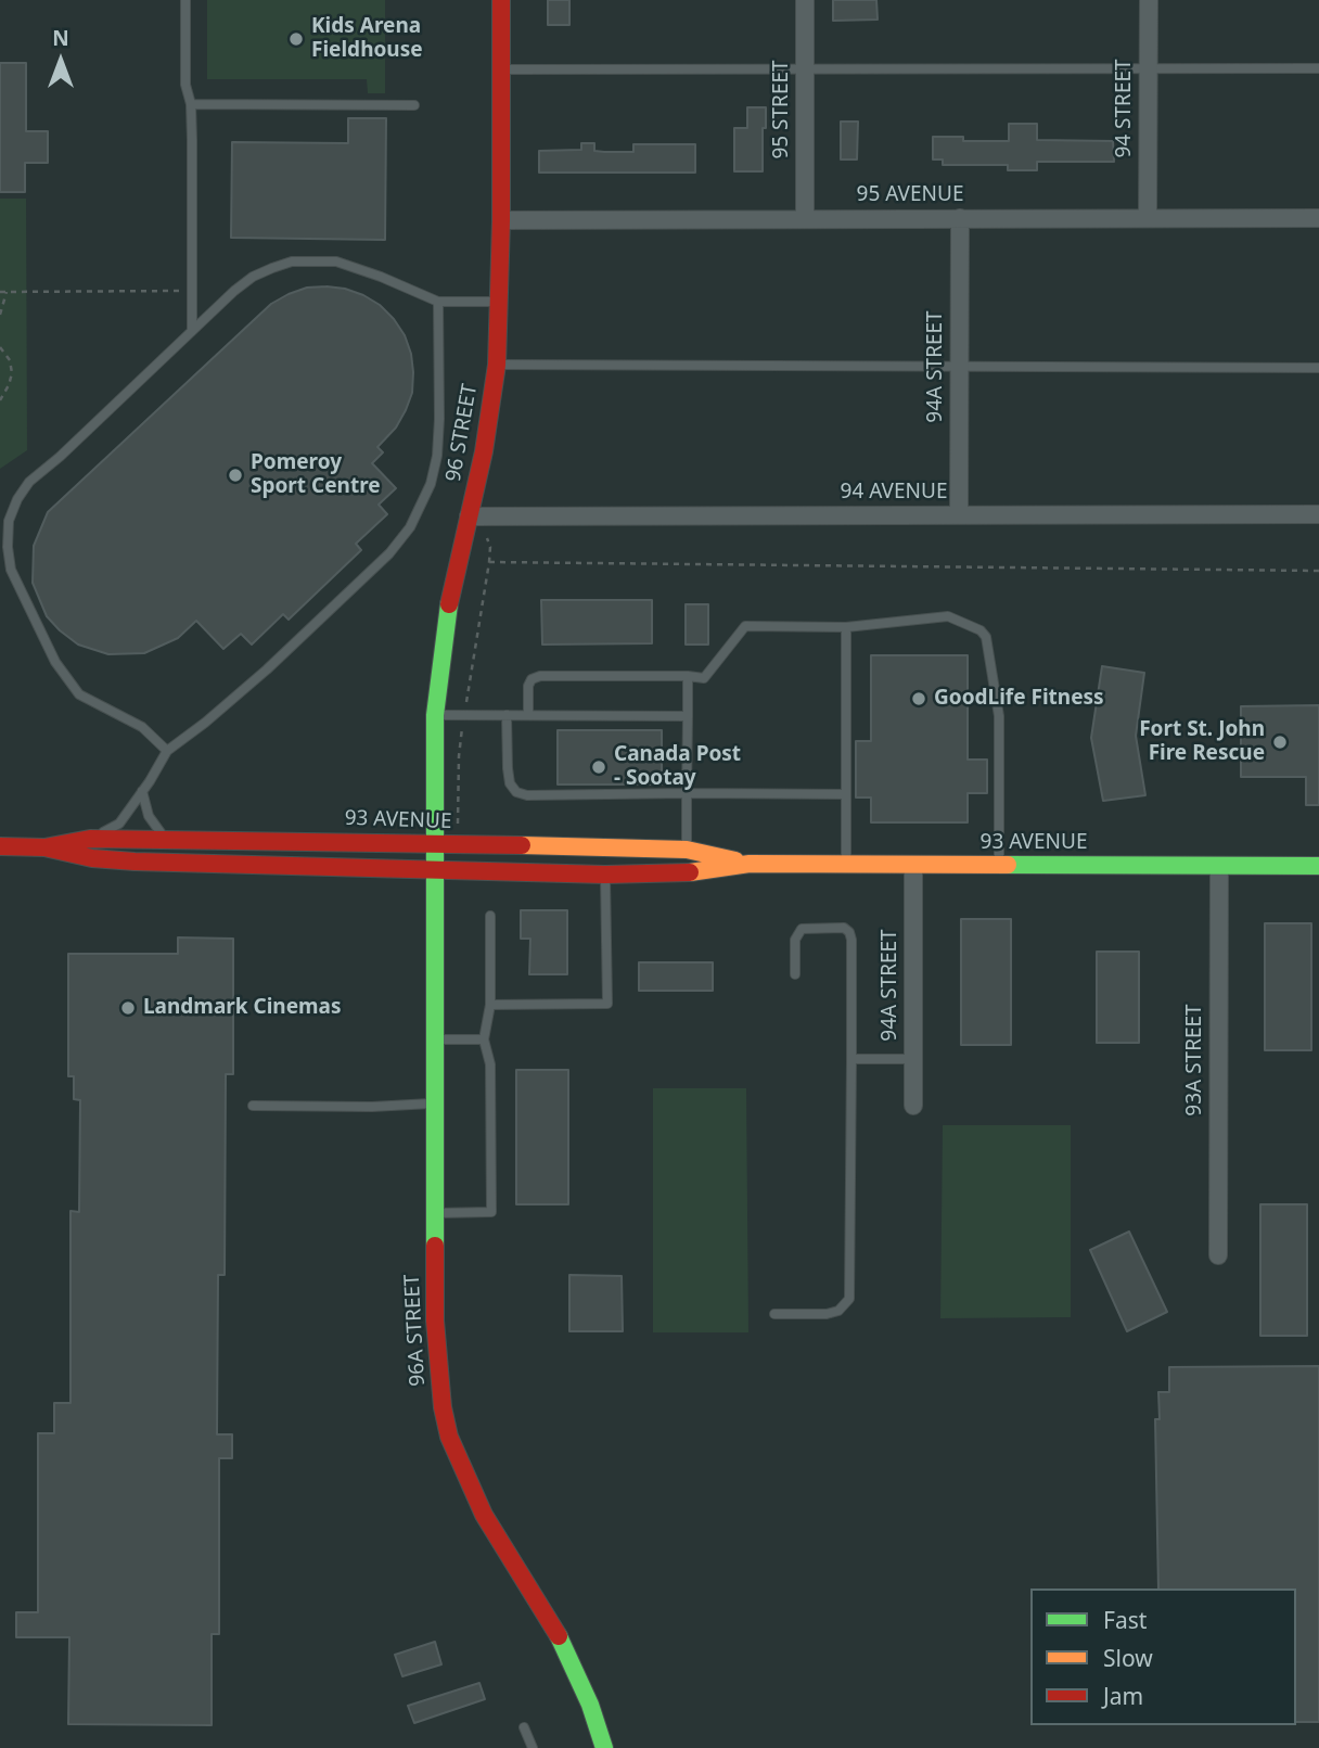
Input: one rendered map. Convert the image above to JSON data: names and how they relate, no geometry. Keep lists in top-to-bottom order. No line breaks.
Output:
{"streets":{"main road":["96 STREET","93 AVENUE","96A STREET"],"street":["94 STREET","95 STREET","95 AVENUE","94A STREET","94 AVENUE","93A STREET"]},"crossings":[["94 STREET","95 AVENUE"],["95 STREET","95 AVENUE"],["95 AVENUE","94A STREET"],["95 AVENUE","96 STREET"],["94A STREET","94 AVENUE"],["94A STREET","93 AVENUE"],["96 STREET","94 AVENUE"],["96 STREET","93 AVENUE"],["96 STREET","96A STREET"],["93 AVENUE","93A STREET"],["93 AVENUE","96A STREET"]],"places":["Kids Arena Fieldhouse","Pomeroy Sport Centre","GoodLife Fitness","Fort St. John Fire Rescue","Canada Post - Sootay","Landmark Cinemas"],"legend":["Fast","Slow","Jam"],"north":"top"}
